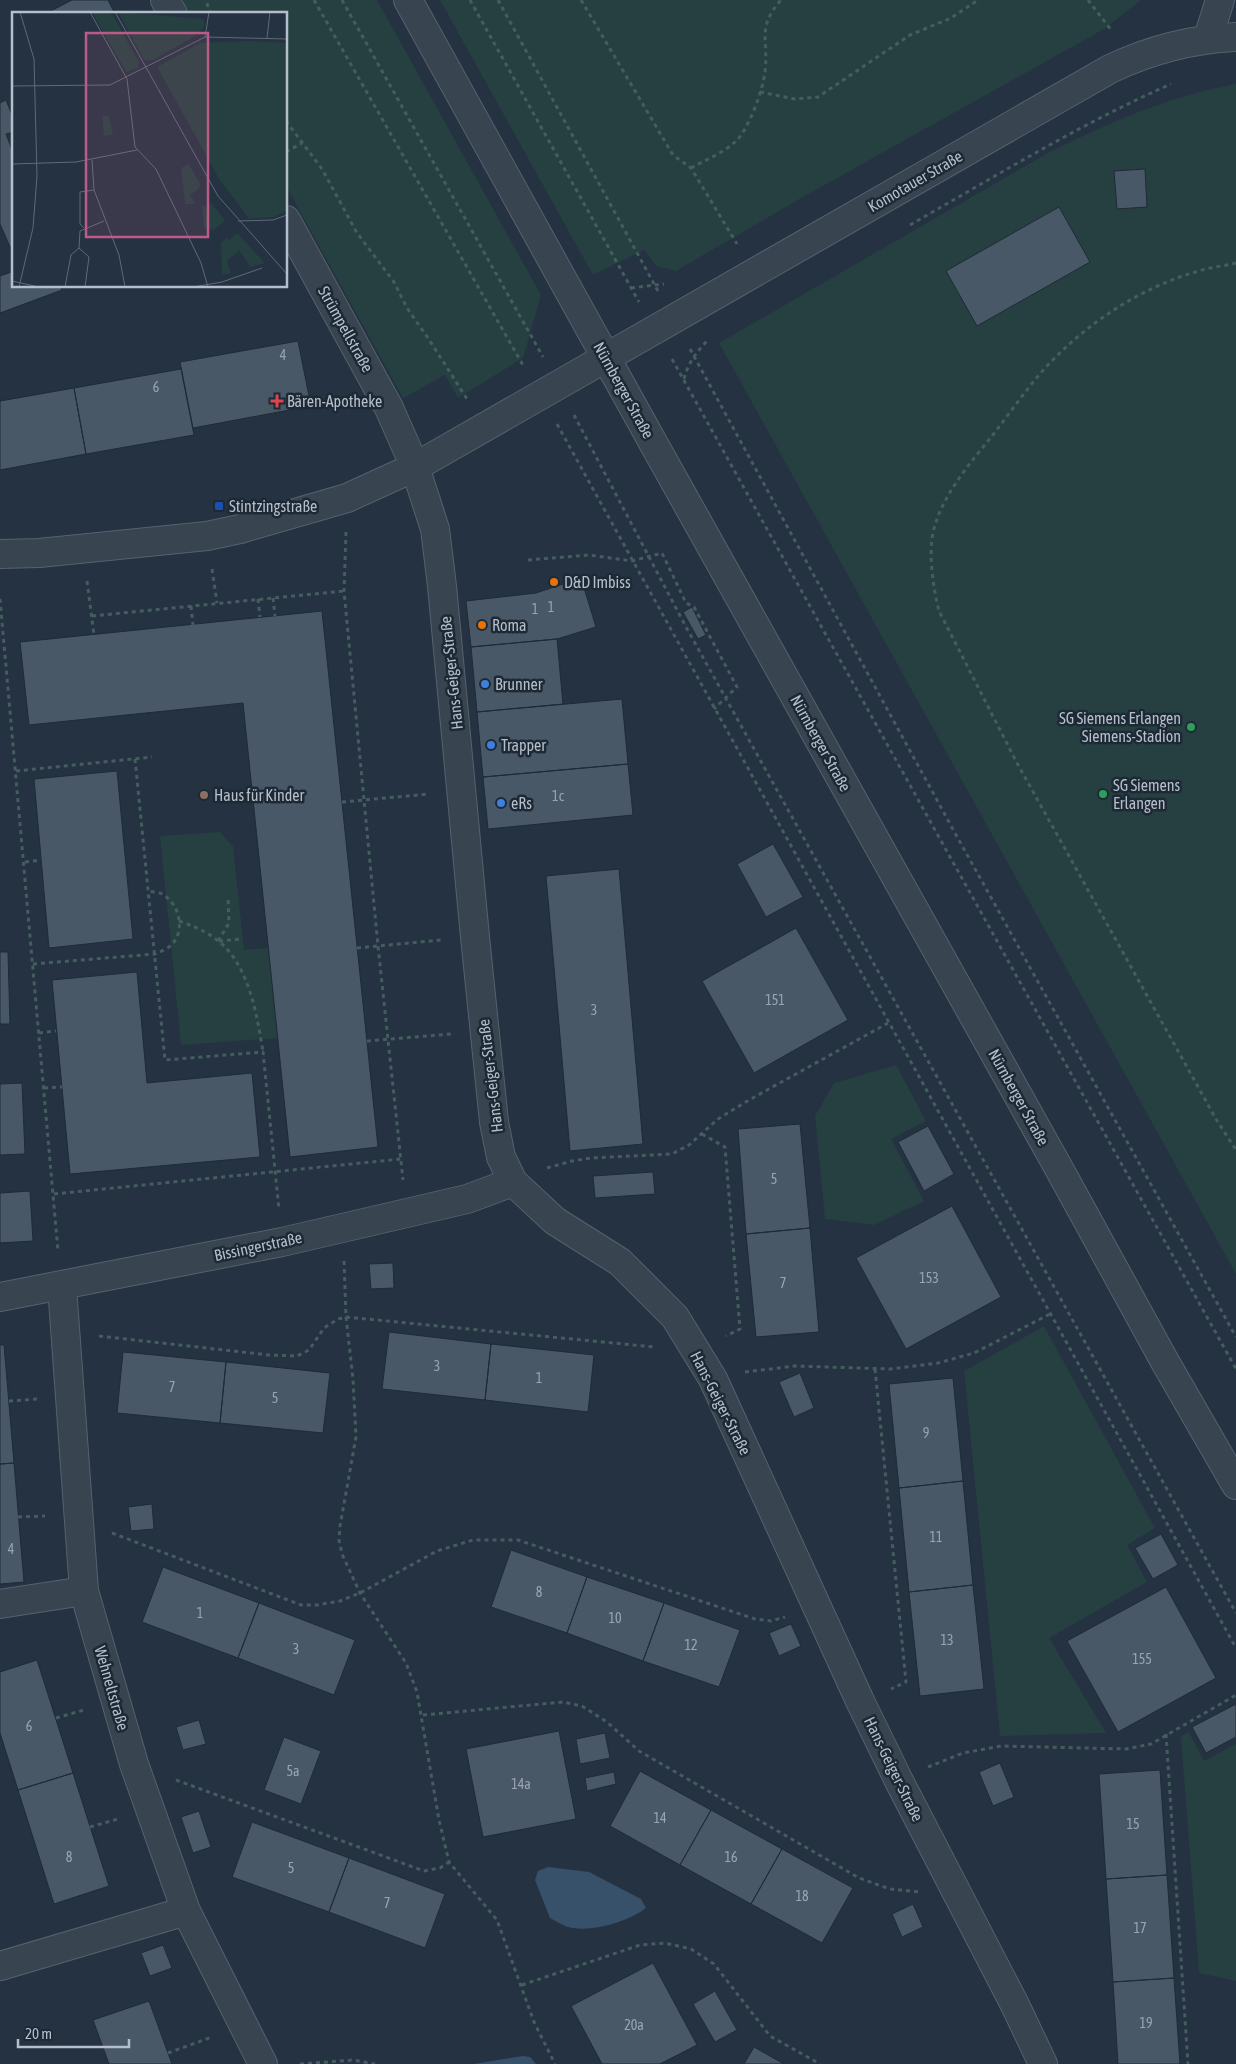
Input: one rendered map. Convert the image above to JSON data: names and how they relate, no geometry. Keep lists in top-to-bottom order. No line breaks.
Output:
{"streets":{"street":["Komotauer Straße","Strümpellstraße","Nürnberger Straße","Hans-Geiger-Straße","Bissingerstraße","Wehneltstraße"]},"crossings":[["Komotauer Straße","Nürnberger Straße"],["Strümpellstraße","Hans-Geiger-Straße"],["Hans-Geiger-Straße","Bissingerstraße"],["Bissingerstraße","Wehneltstraße"]],"places":{"health":["Bären-Apotheke"],"transit":["Stintzingstraße"],"other":["D&D Imbiss","Roma","Brunner","SG Siemens Erlangen Siemens-Stadion","Trapper","SG Siemens Erlangen","Haus für Kinder","eRs"]},"house_numbers":["4","6","1","1","1c","151","3","5","153","7","3","1","7","5","9","11","4","8","1","10","13","12","3","155","6","5a","14a","14","15","8","16","5","18","7","17","19","20a"],"scale_bar":"20 m"}
